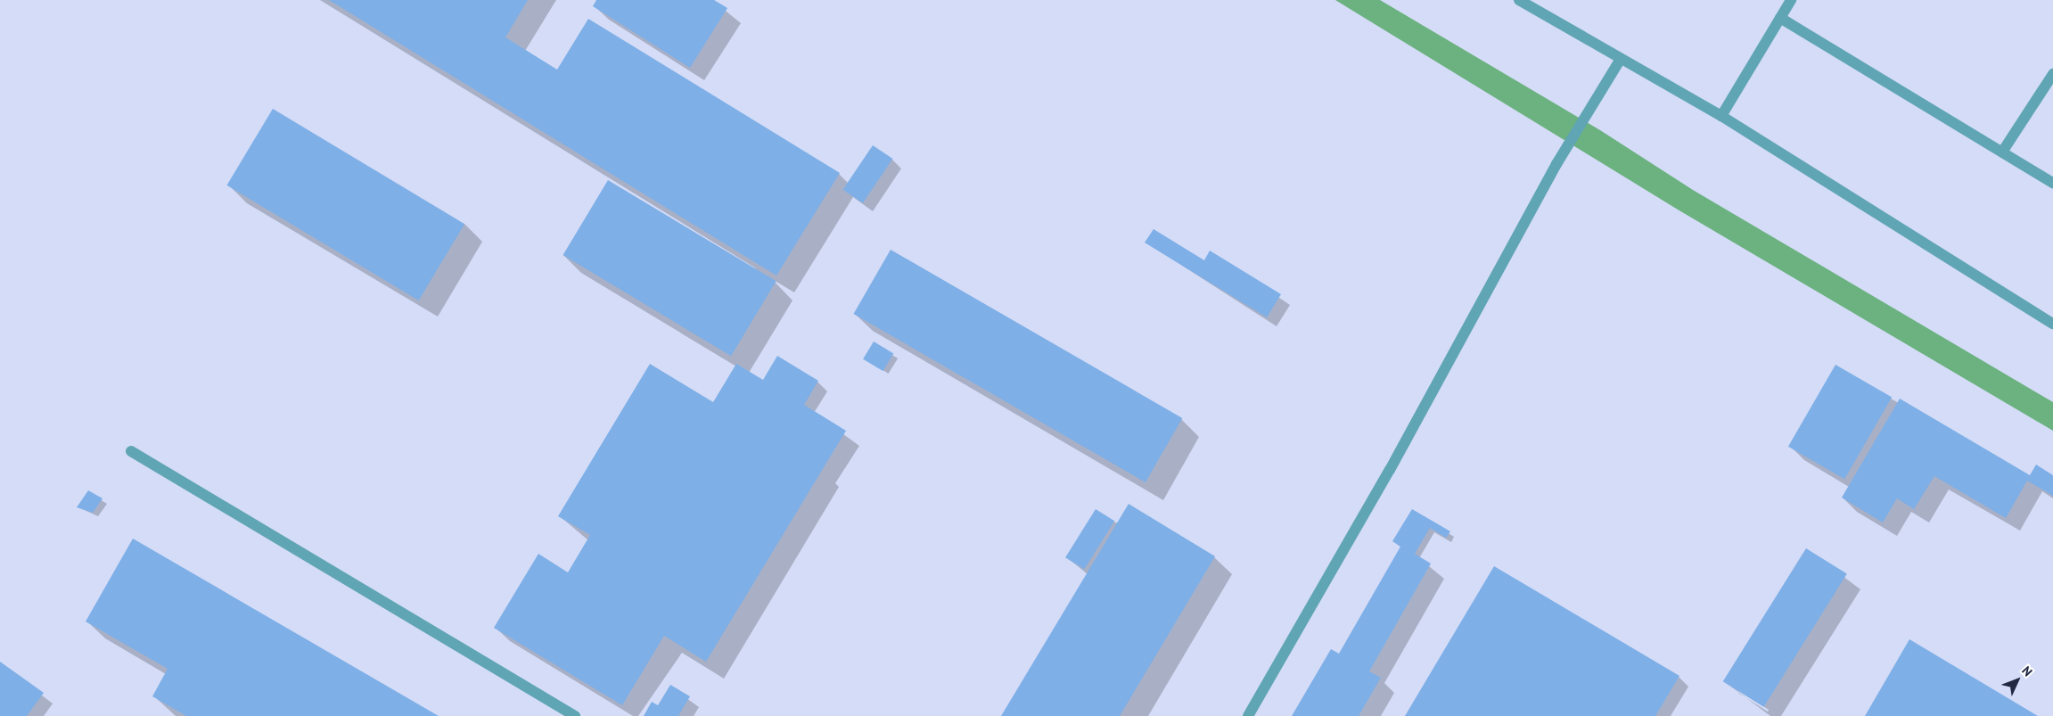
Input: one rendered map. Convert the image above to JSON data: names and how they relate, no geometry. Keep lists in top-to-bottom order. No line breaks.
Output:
{"north":"top right"}
